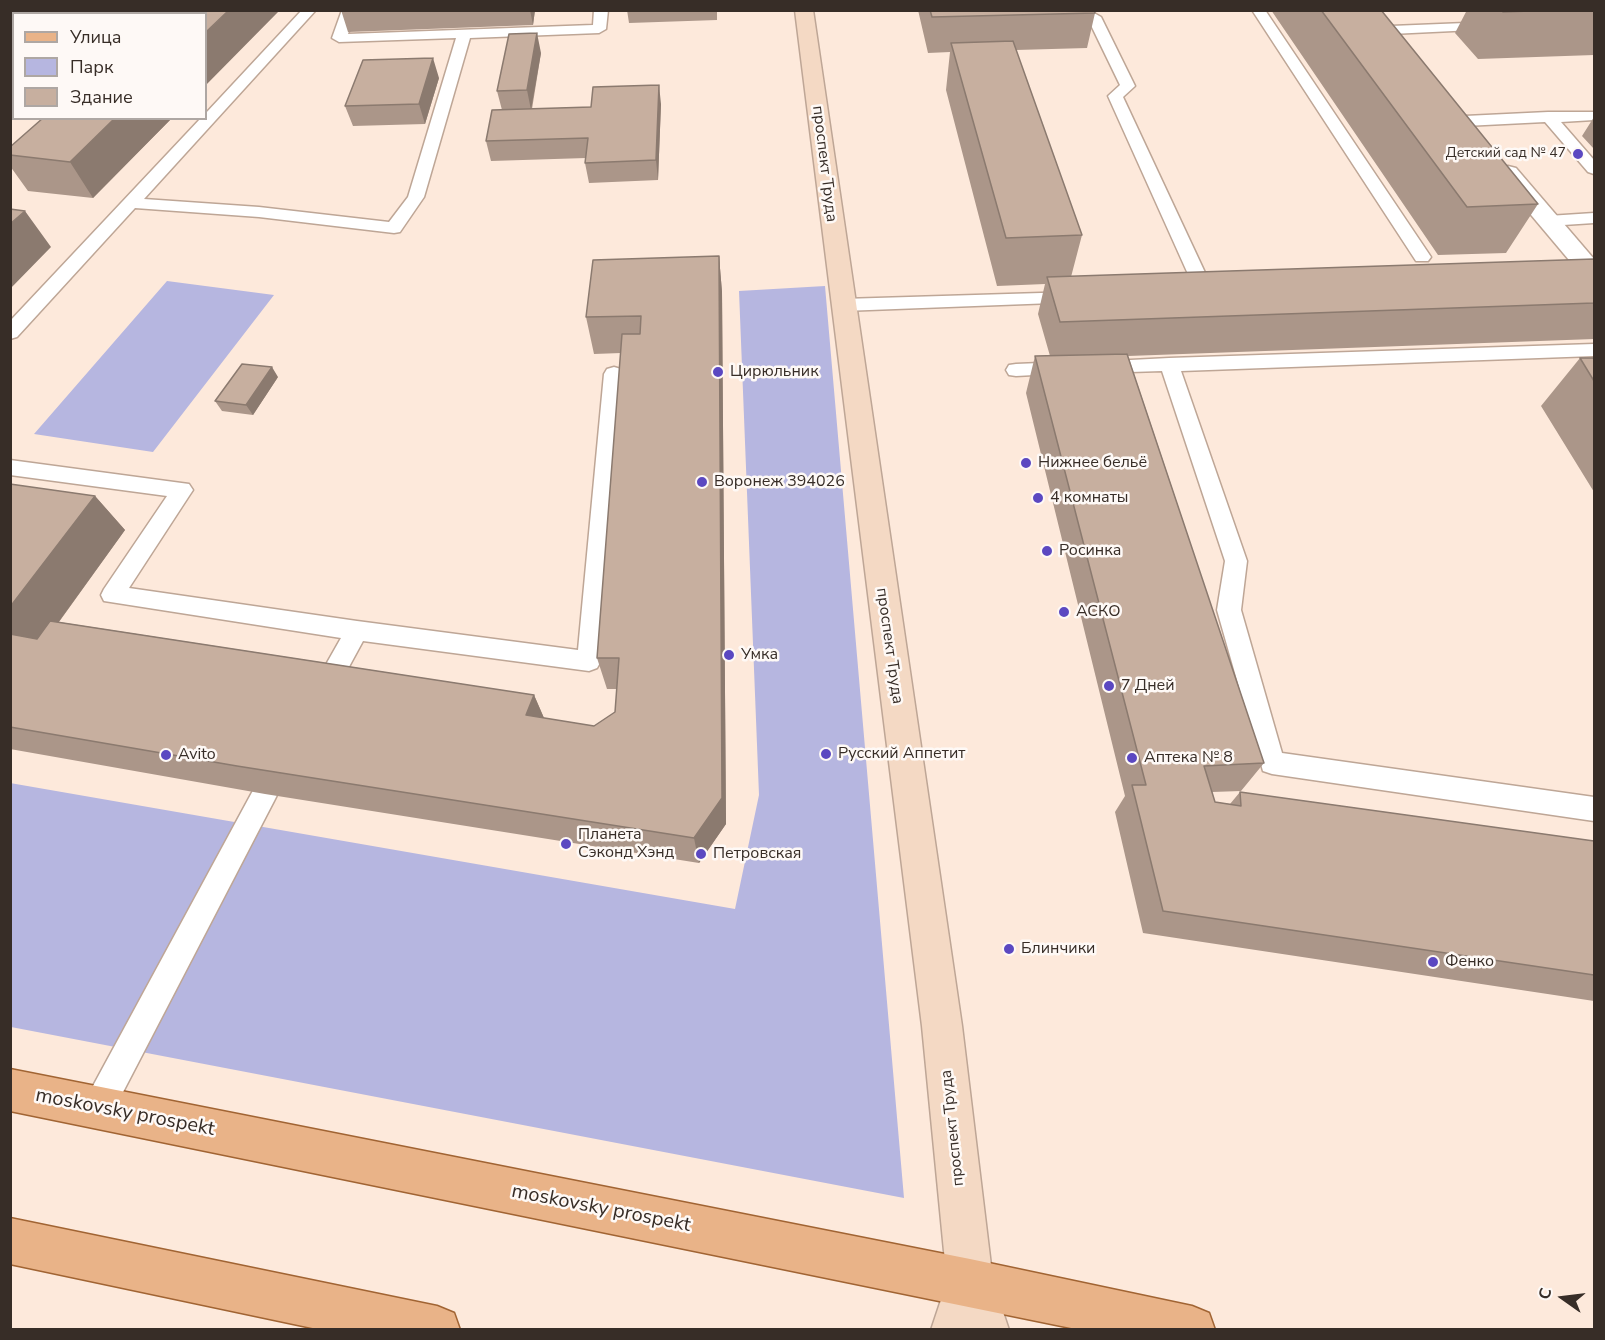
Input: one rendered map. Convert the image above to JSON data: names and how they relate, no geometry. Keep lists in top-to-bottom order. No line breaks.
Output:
{"streets":{"main road":["проспект Труда","moskovsky prospekt"]},"crossings":[["проспект Труда","moskovsky prospekt"]],"places":["Детский сад № 47","Цирюльник","Нижнее бельё","Воронеж 394026","4 комнаты","Росинка","АСКО","Умка","7 Дней","Русский Аппетит","Avito","Аптека № 8","Планета Сэконд Хэнд","Петровская","Блинчики","Фенко"],"legend":["Улица","Парк","Здание"],"north":"left"}
